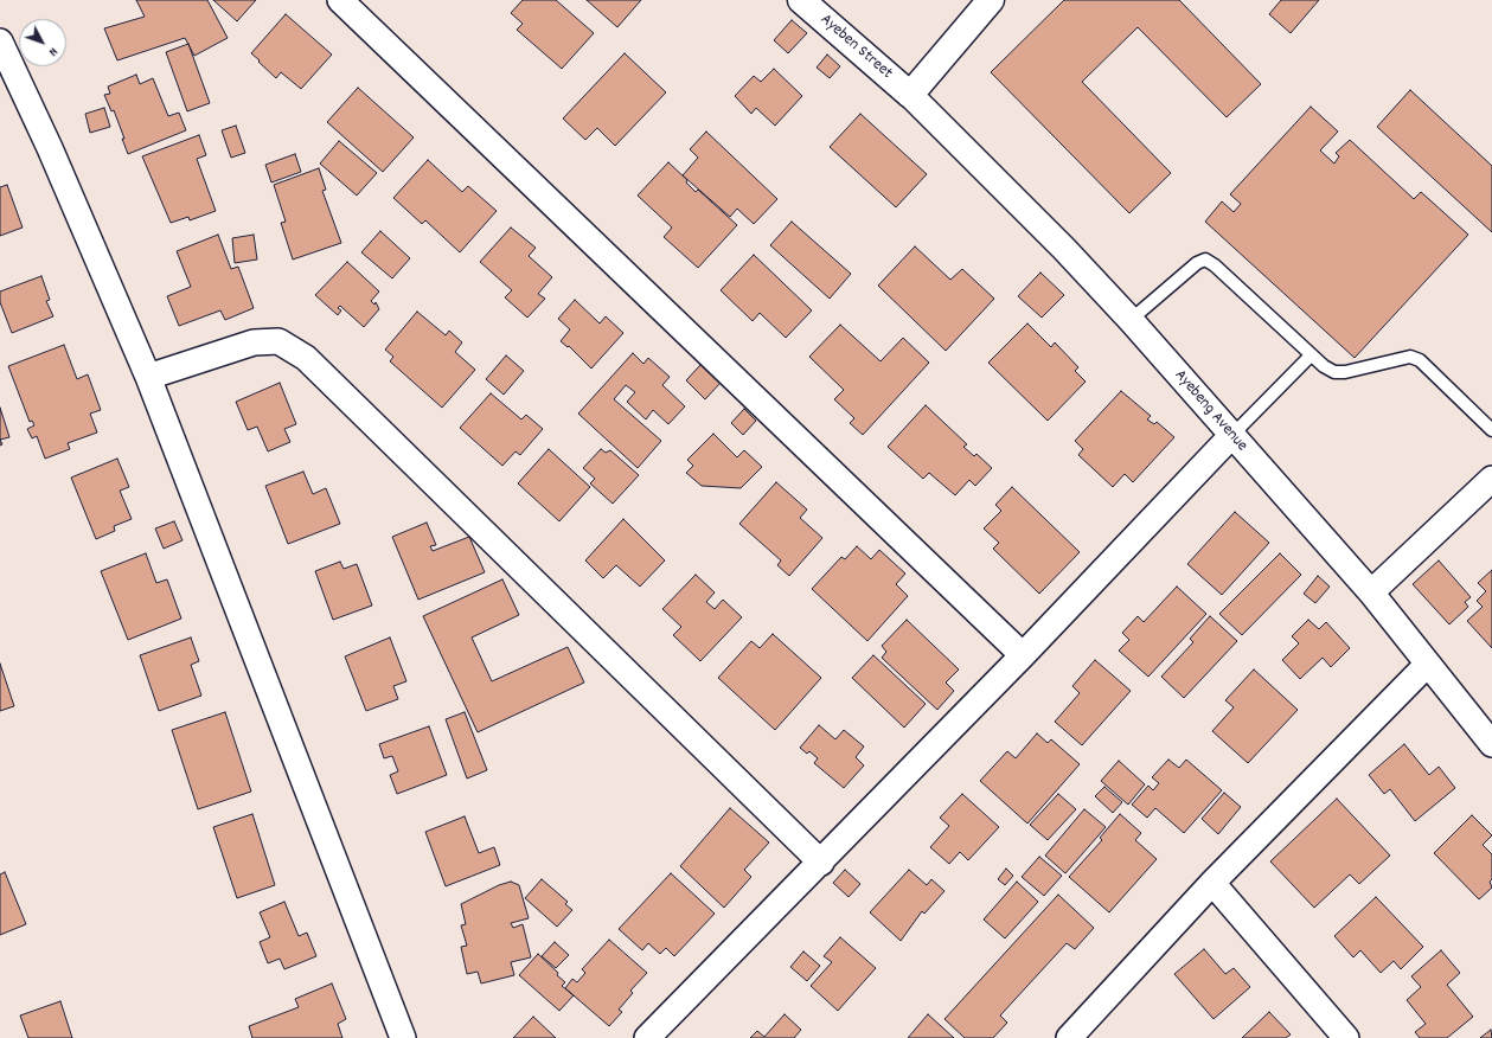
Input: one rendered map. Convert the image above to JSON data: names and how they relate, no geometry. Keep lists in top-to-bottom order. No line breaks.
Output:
{"streets":{"street":["Ayeben Street","Ayebeng Avenue"]},"crossings":[["Ayeben Street","Ayebeng Avenue"]],"north":"bottom right"}
